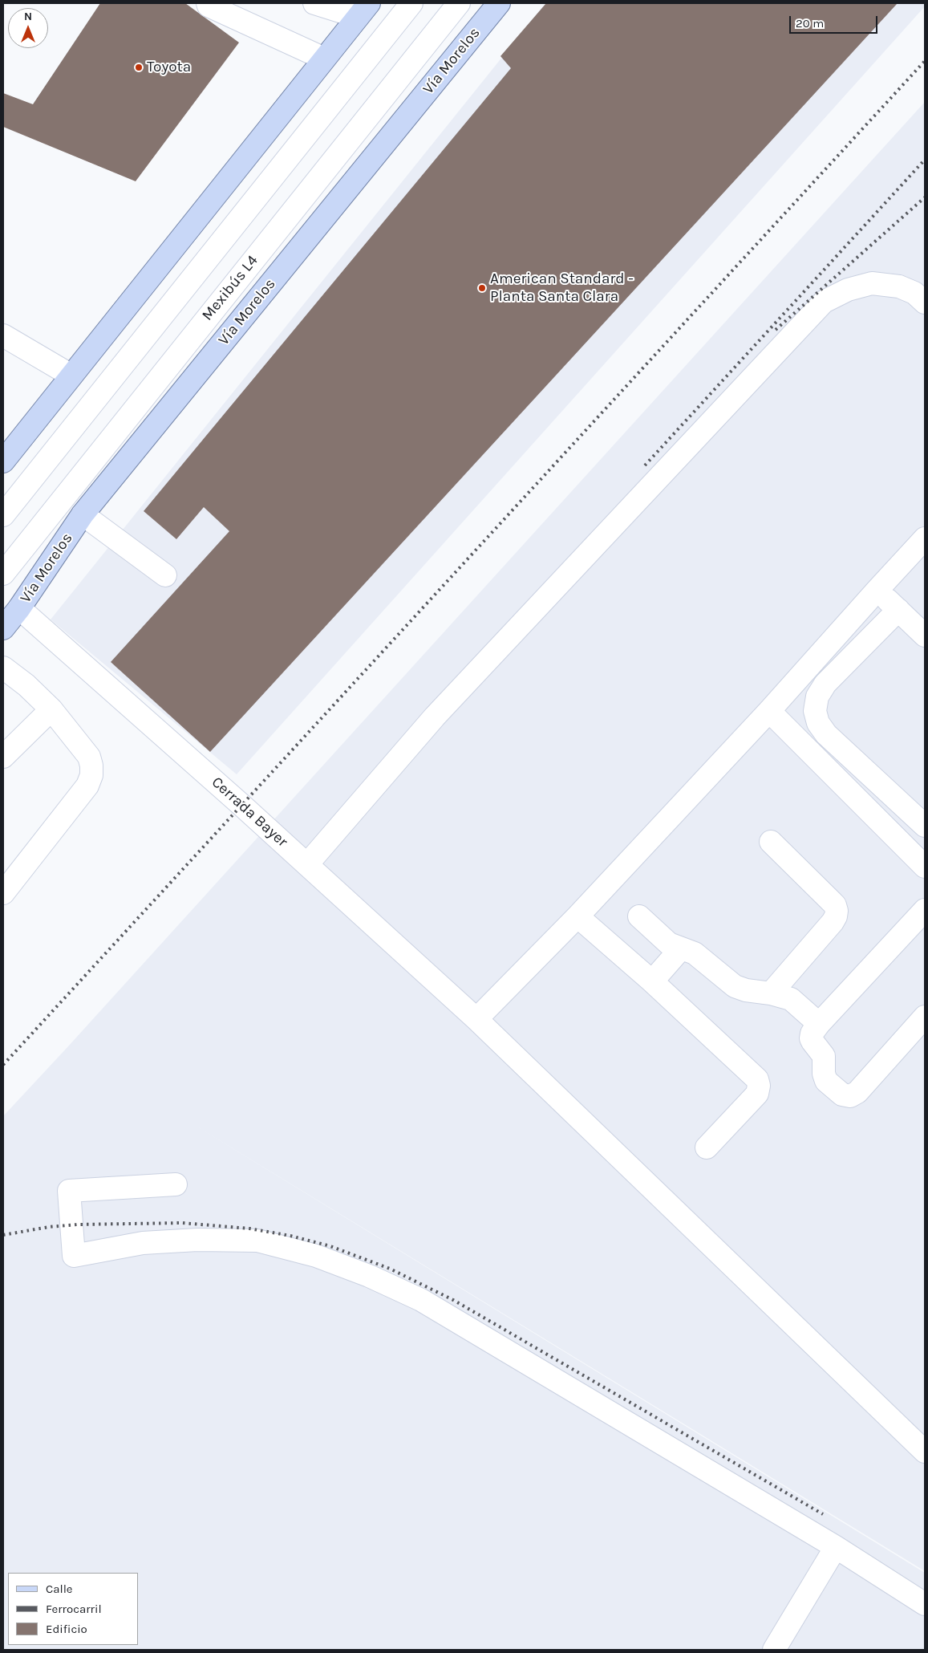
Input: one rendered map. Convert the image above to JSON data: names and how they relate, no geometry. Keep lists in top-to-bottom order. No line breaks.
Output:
{"streets":{"main road":["Vía Morelos"],"lane":["Mexibús L4","Cerrada Bayer"]},"crossings":[["Vía Morelos","Cerrada Bayer"]],"places":["Toyota","American Standard - Planta Santa Clara"],"legend":["Calle","Ferrocarril","Edificio"],"scale_bar":"20 m","north":"top"}
